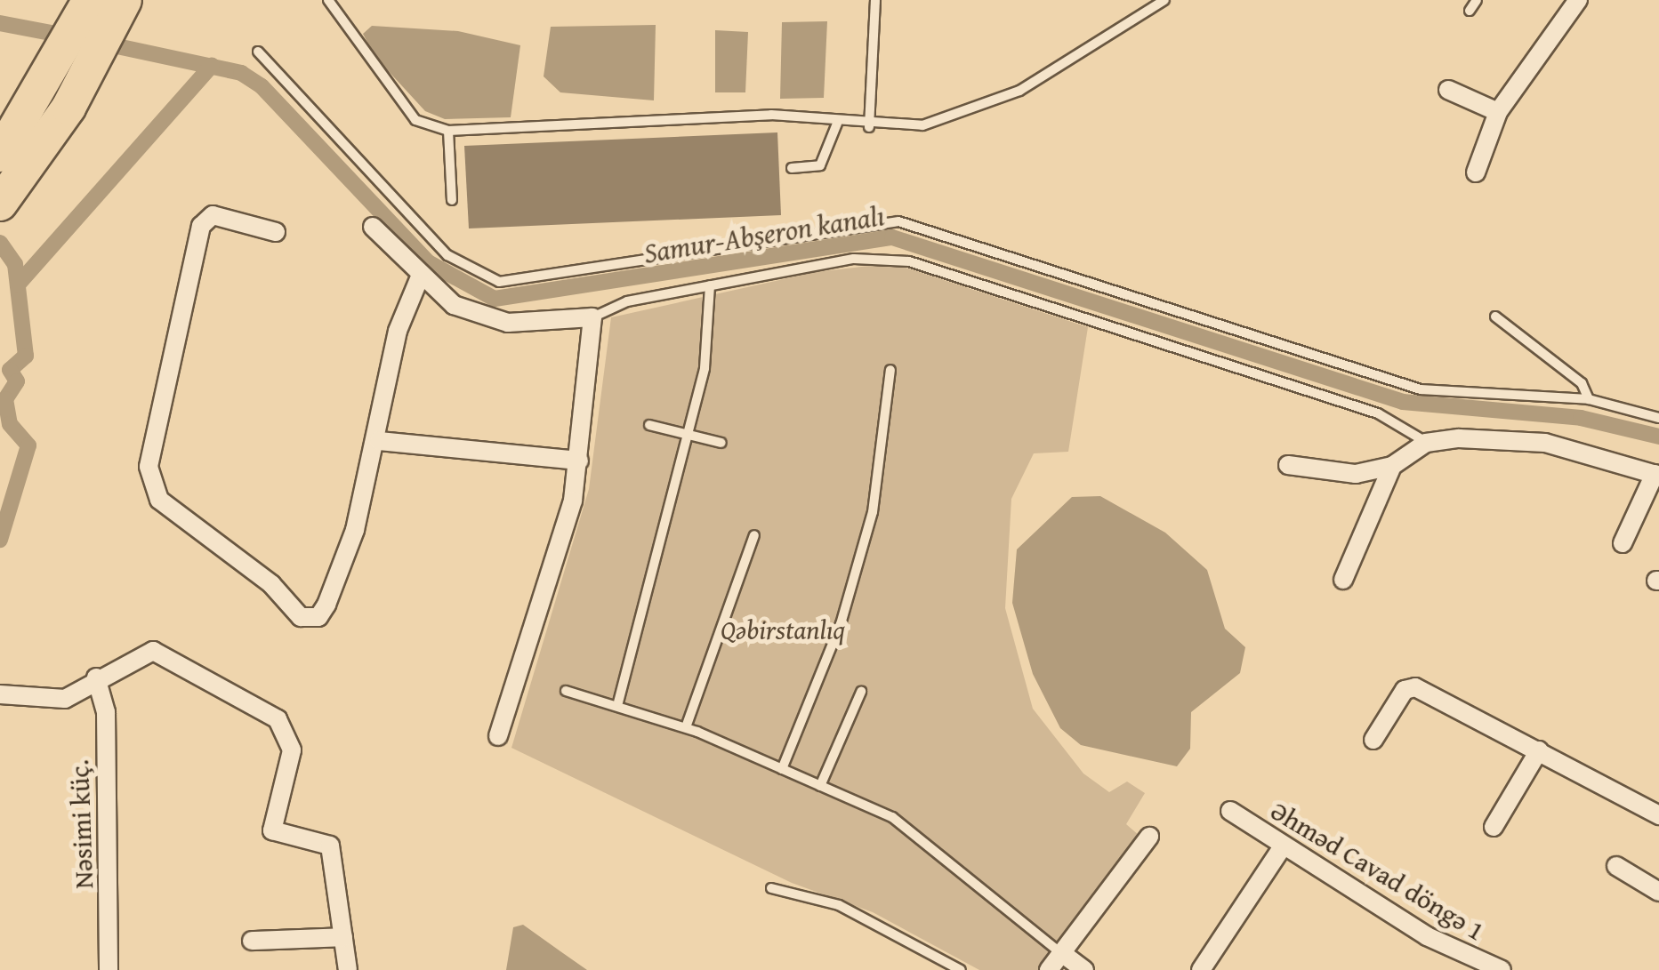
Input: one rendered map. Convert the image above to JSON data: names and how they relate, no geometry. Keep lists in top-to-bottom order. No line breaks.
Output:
{"streets":{"street":["Nəsimi küç.","Əhməd Cavad döngə 1"]},"water":["Samur-Abşeron kanalı"],"parks":["Qəbirstanlıq"]}
